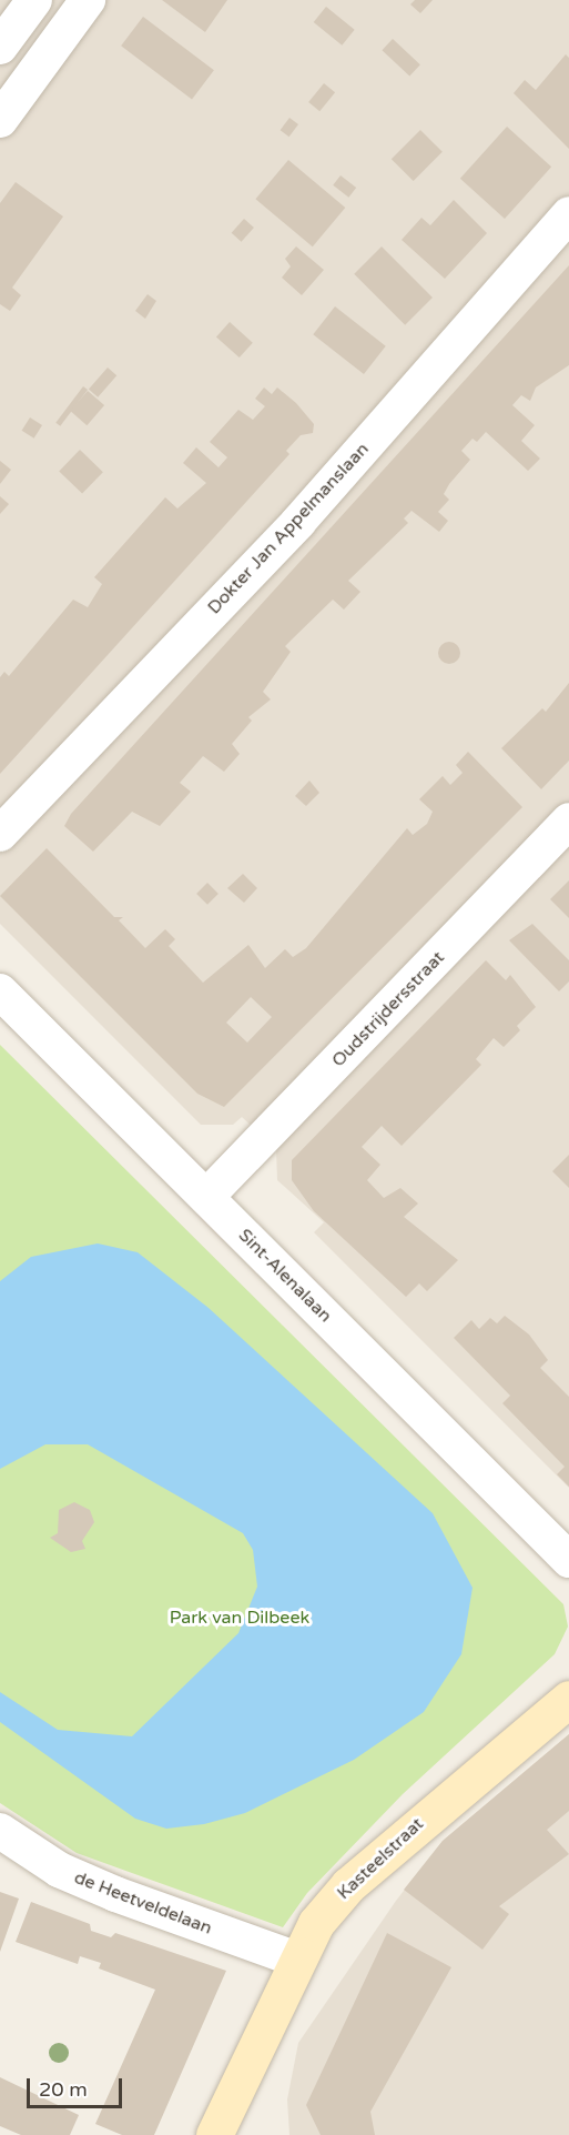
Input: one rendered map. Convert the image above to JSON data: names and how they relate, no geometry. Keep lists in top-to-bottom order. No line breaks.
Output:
{"streets":{"street":["Dokter Jan Appelmanslaan","Oudstrijdersstraat","Sint-Alenalaan","Kasteelstraat","de Heetveldelaan"]},"crossings":[["Oudstrijdersstraat","Sint-Alenalaan"],["Kasteelstraat","de Heetveldelaan"]],"parks":["Park van Dilbeek"],"scale_bar":"20 m"}
